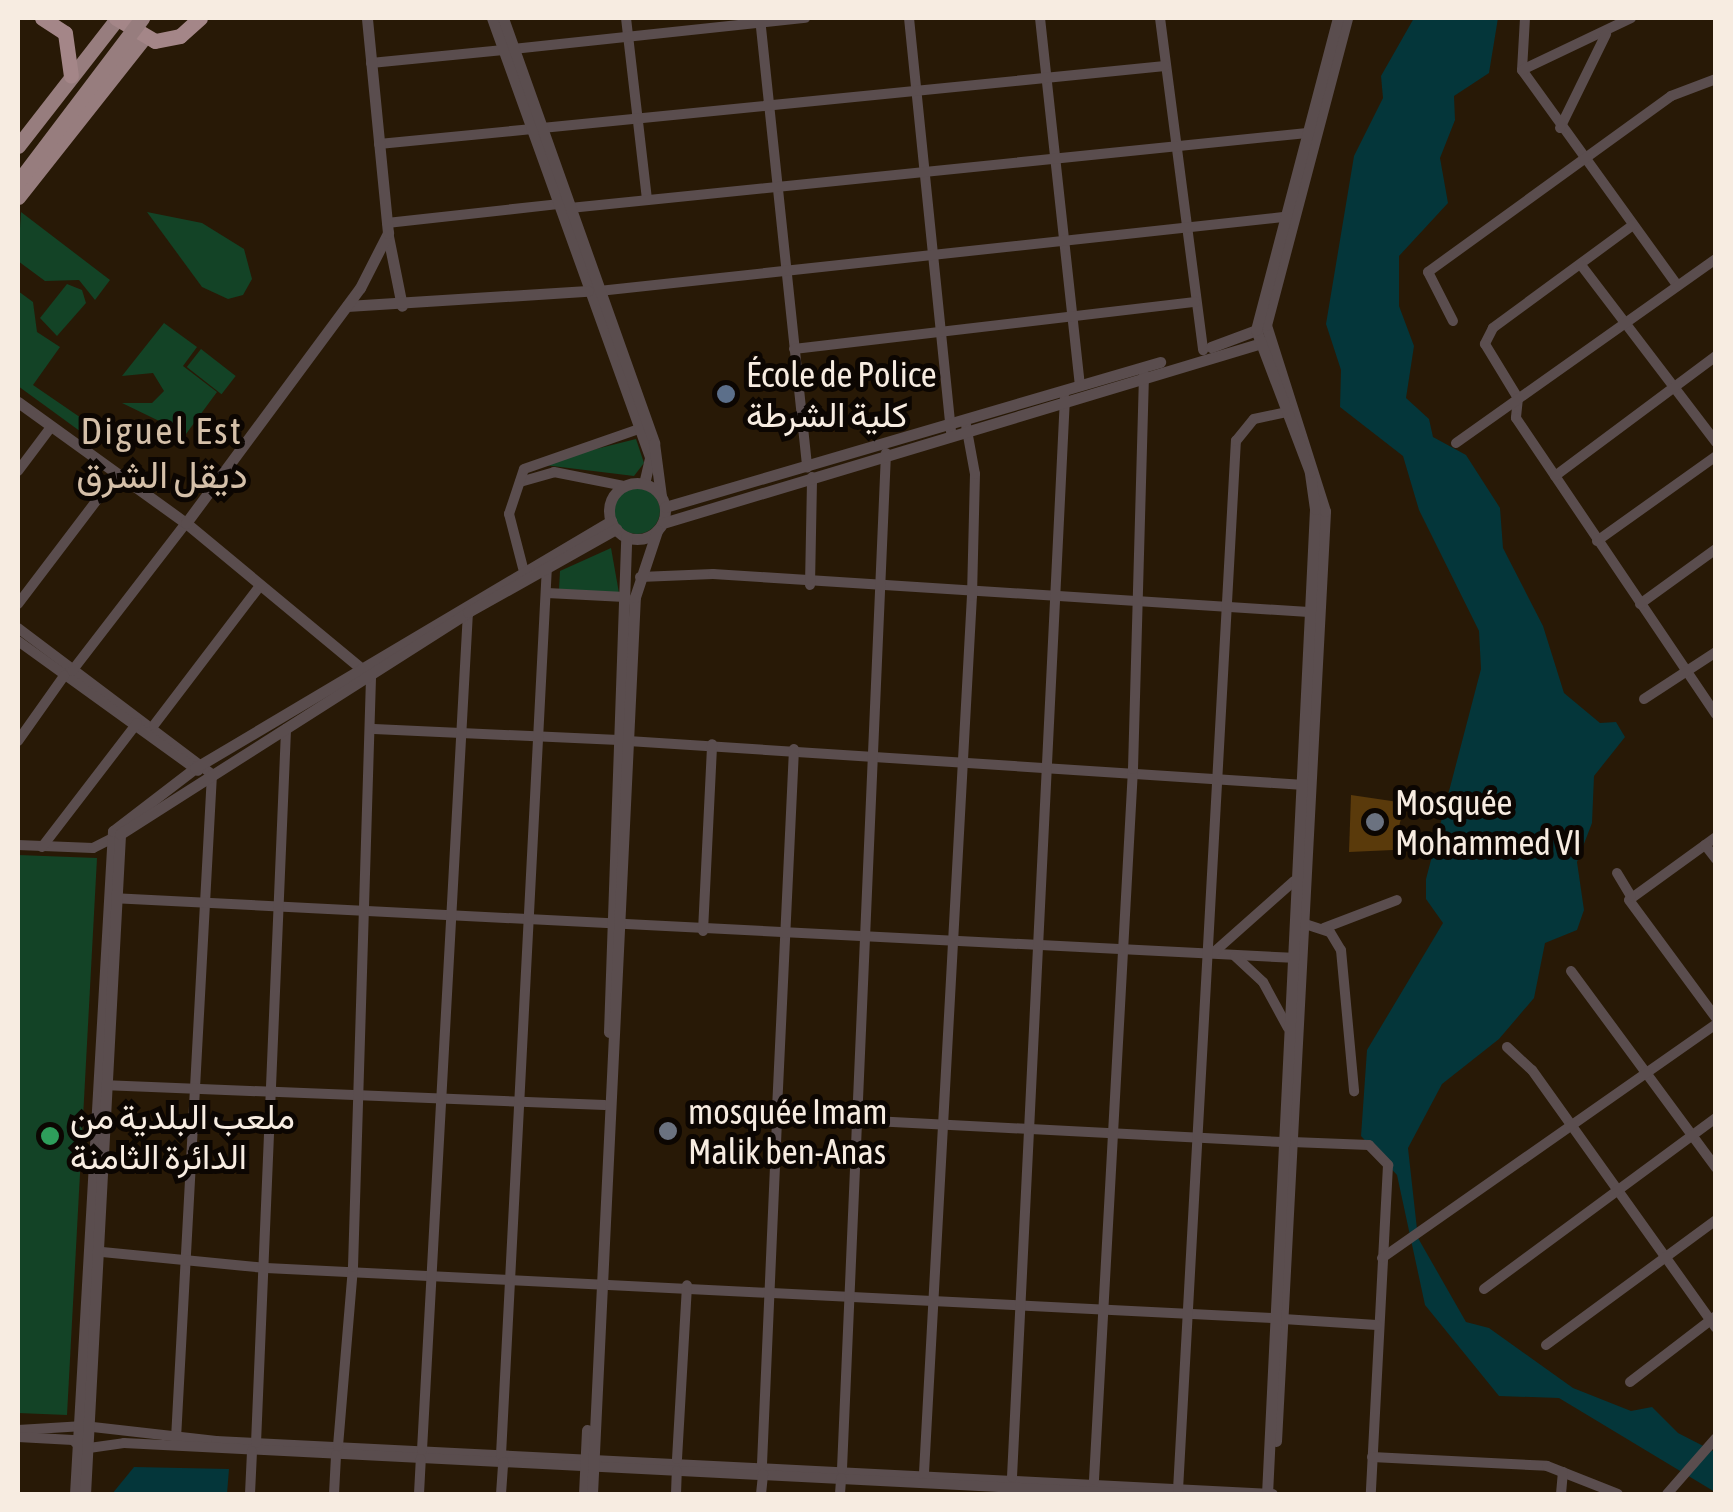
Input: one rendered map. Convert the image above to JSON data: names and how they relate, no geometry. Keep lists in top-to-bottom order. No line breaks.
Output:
{"districts":["Diguel Est ديقل الشرق"],"places":["École de Police كلية الشرطة","Mosquée Mohammed VI","mosquée Imam Malik ben-Anas","ملعب البلدية من الدائرة الثامنة"]}
